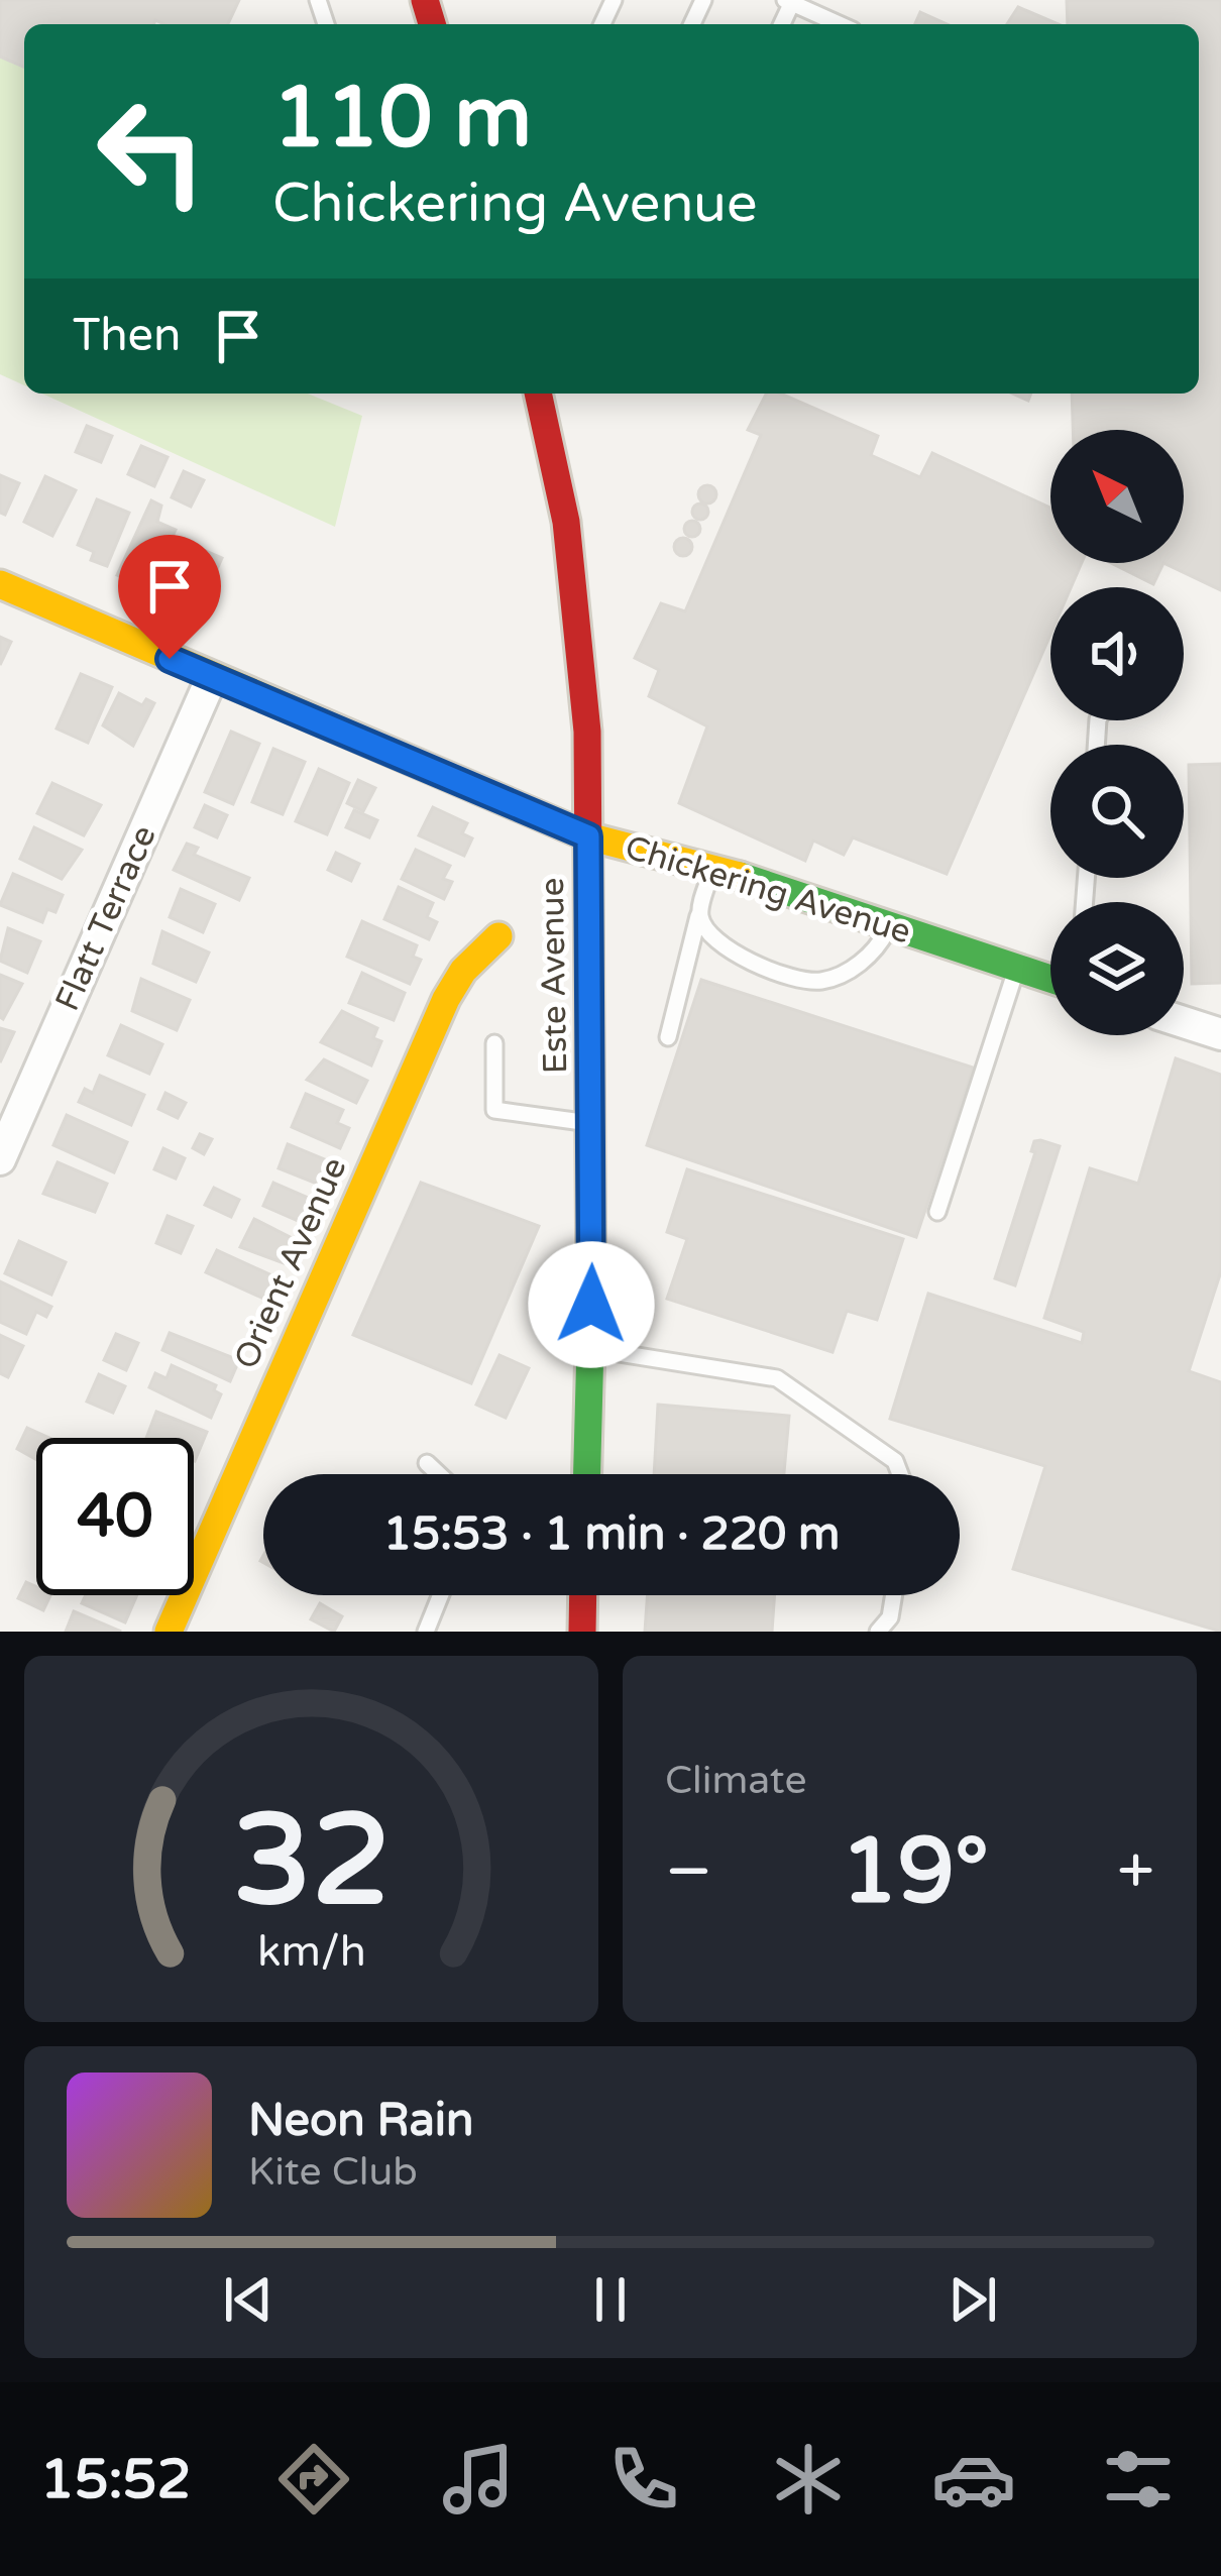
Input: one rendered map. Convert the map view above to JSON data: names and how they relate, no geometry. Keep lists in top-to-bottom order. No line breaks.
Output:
{"streets":{"street":["Chickering Avenue","Flatt Terrace","Este Avenue","Orient Avenue"]},"crossings":[["Chickering Avenue","Flatt Terrace"],["Chickering Avenue","Este Avenue"]],"north":"top left","page":{"turn":["110 m","Chickering Avenue"],"then":"Then","limit":"40","trip":"15:53 · 1 min · 220 m","tile":"Climate","heat":["−","19°","+"],"song":["Neon Rain","Kite Club"],"tabs":"15:52","gauge":["32","km/h"]}}
